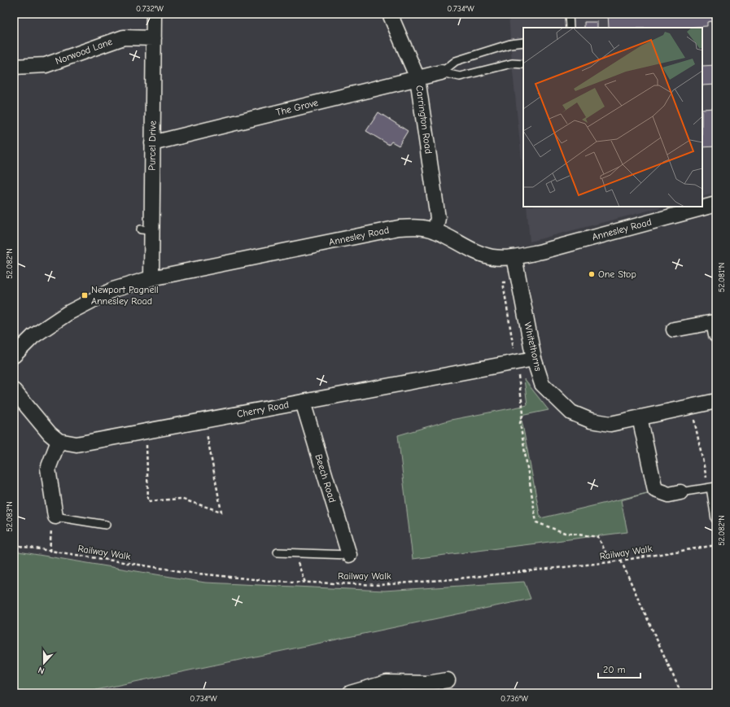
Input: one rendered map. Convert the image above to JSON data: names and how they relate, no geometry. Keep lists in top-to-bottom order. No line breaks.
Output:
{"streets":{"street":["Norwood Lane","The Grove","Carrington Road","Purcel Drive","Annesley Road","Whitethorns","Cherry Road","Beech Road"],"path":["Railway Walk"]},"crossings":[["Norwood Lane","Purcel Drive"],["The Grove","Carrington Road"],["The Grove","Purcel Drive"],["Carrington Road","Annesley Road"],["Purcel Drive","Annesley Road"],["Annesley Road","Whitethorns"],["Whitethorns","Cherry Road"],["Cherry Road","Beech Road"]],"places":{"other":["One Stop"],"transit":["Newport Pagnell Annesley Road"]},"scale_bar":"20 m","north":"bottom","coordinates":["0.732°W","0.734°W","52.082°N","52.081°N","52.083°N","0.736°W"]}
